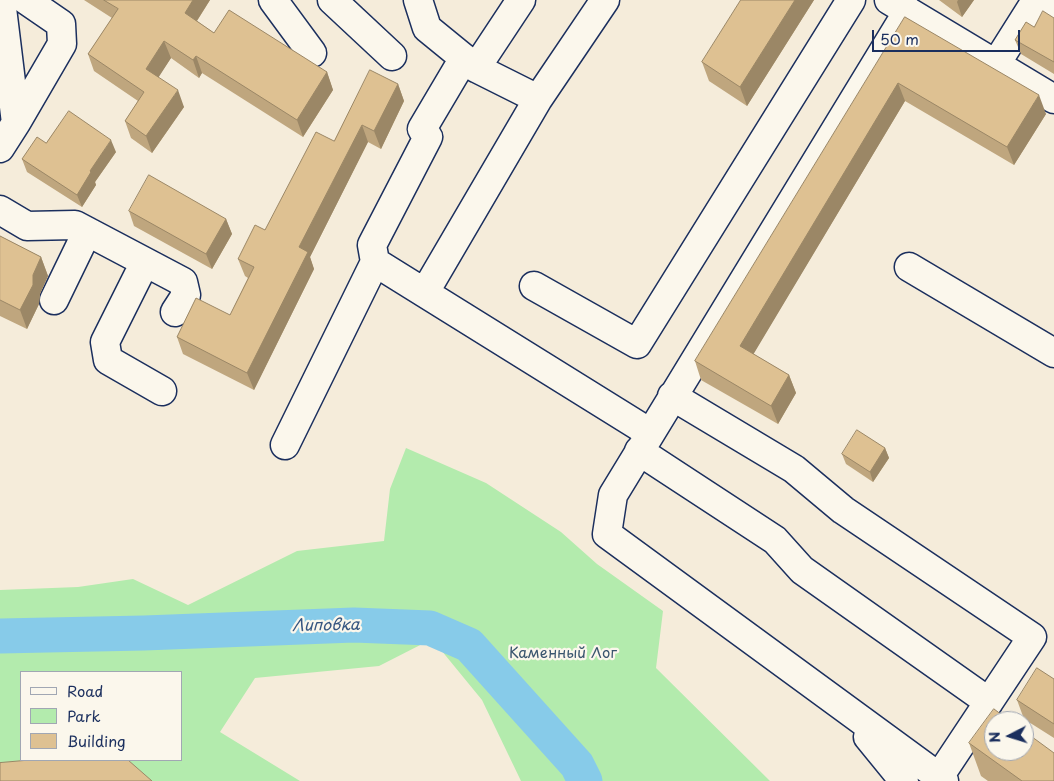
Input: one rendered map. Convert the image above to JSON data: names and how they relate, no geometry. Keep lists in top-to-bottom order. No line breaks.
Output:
{"water":["Липовка"],"parks":["Каменный Лог"],"legend":["Road","Park","Building"],"scale_bar":"50 m","north":"left"}
